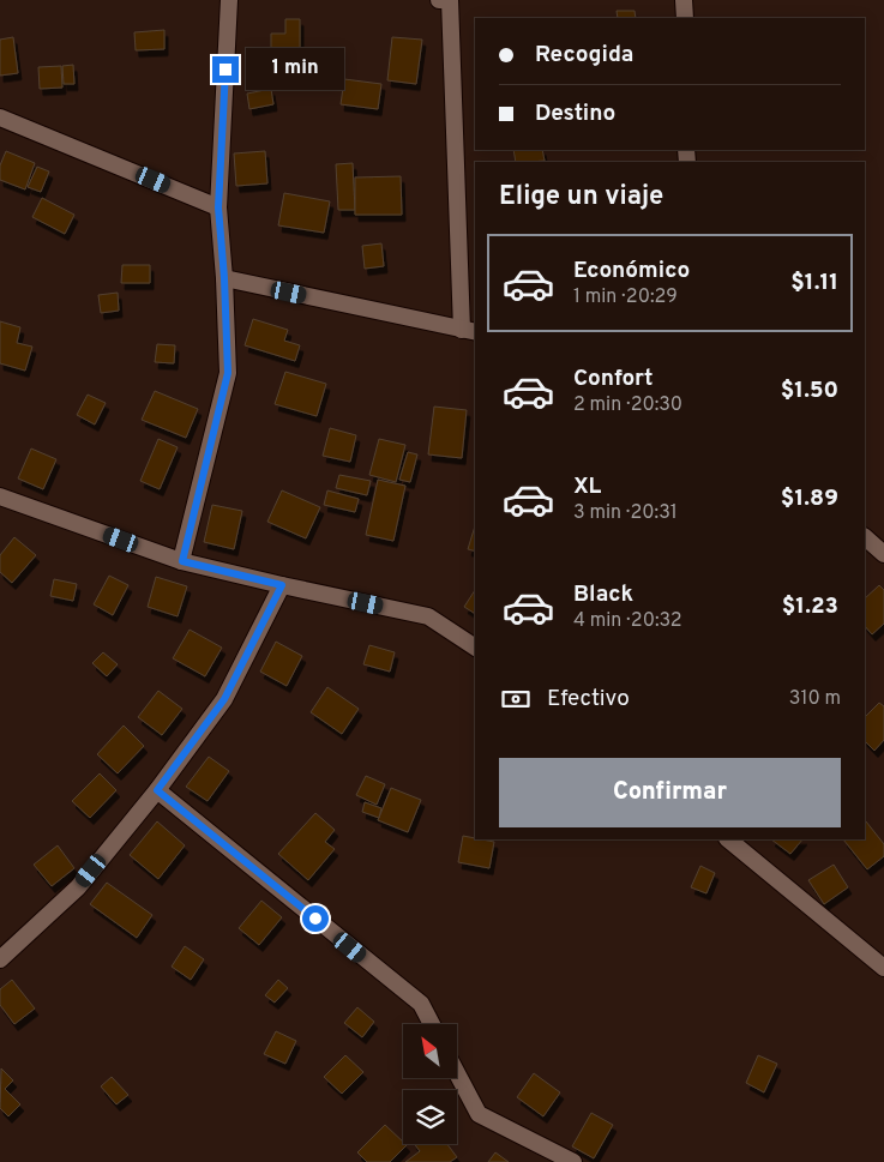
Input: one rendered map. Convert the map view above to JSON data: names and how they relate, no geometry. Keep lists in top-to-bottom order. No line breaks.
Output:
{"north":"top left","page":{"banner":["Recogida","Destino"],"bubble":"1 min","heading":"Elige un viaje","list":[{"name":"Económico","note":"1 min · 20:29","value":"$1.11"},{"name":"Confort","note":"2 min · 20:30","value":"$1.50"},{"name":"XL","note":"3 min · 20:31","value":"$1.89"},{"name":"Black","note":"4 min · 20:32","value":"$1.23"}],"pay":["Efectivo","310 m"],"buttons":"Confirmar"}}
